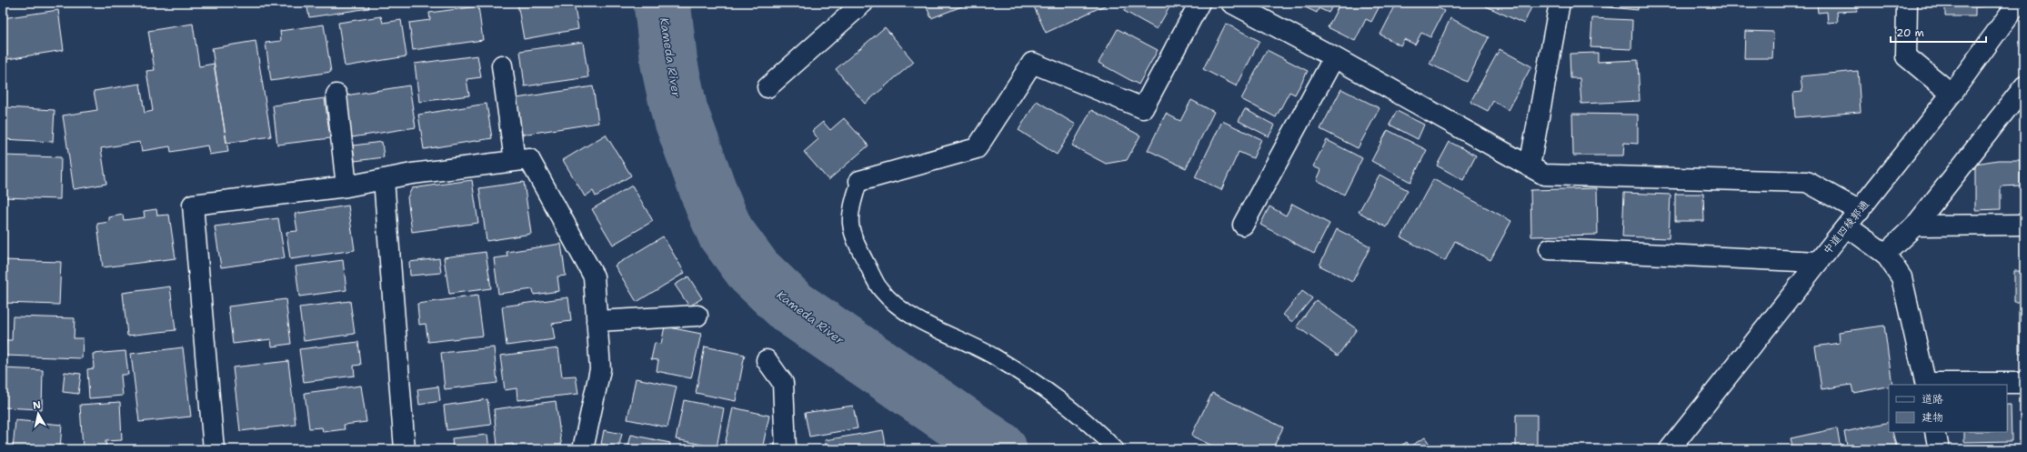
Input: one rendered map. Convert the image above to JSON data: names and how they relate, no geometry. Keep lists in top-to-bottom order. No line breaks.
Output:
{"streets":{"street":["中道四稜郭通"]},"water":["Kameda River"],"legend":["道路","建物"],"scale_bar":"20 m","north":"top"}
